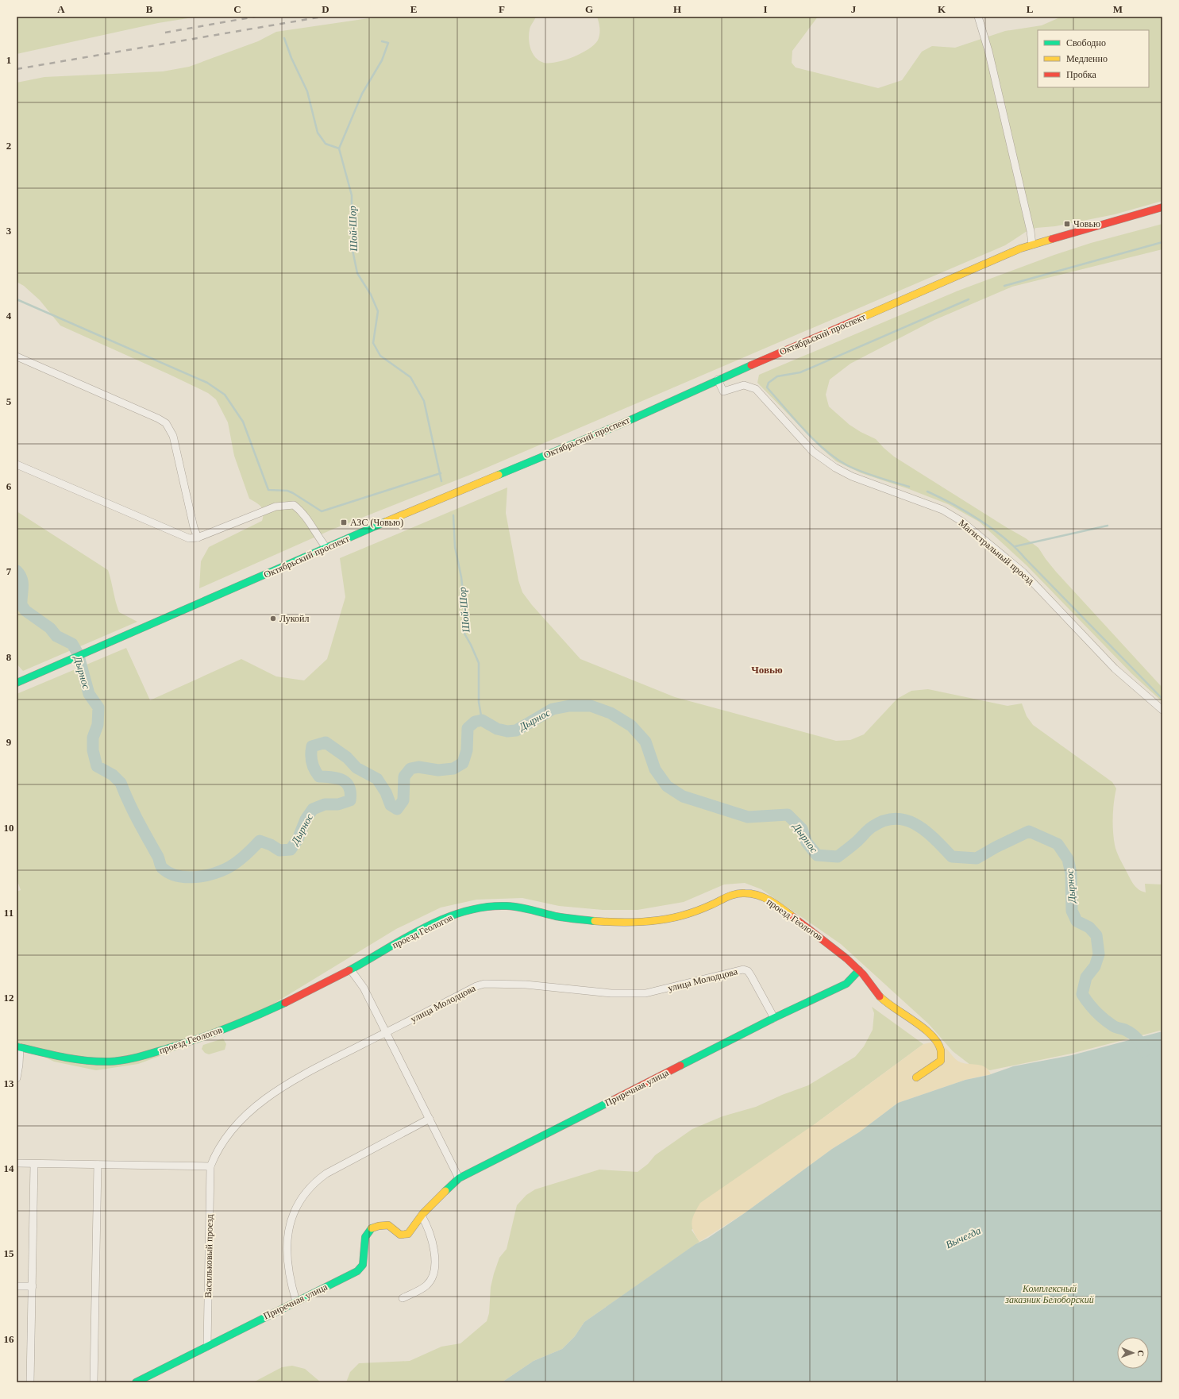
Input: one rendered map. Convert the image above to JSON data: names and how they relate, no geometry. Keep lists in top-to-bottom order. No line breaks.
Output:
{"streets":{"street":["Октябрьский проспект","Магистральный проезд","проезд Геологов","улица Молодцова","Приречная улица","Васильковый проезд"]},"crossings":[["Октябрьский проспект","Магистральный проезд"],["проезд Геологов","Приречная улица"],["улица Молодцова","Приречная улица"],["улица Молодцова","Васильковый проезд"],["Приречная улица","Васильковый проезд"]],"districts":["Човью"],"water":["Шой-Шор","Дырнос","Вычегда"],"parks":["Комплексный заказник Белоборский"],"places":{"transit":["Човью","АЗС (Човью)"],"other":["Лукойл"]},"legend":["Свободно","Медленно","Пробка"],"north":"right","grid":{"columns":["A","B","C","D","E","F","G","H","I","J","K","L","M"],"rows":["1","2","3","4","5","6","7","8","9","10","11","12","13","14","15","16"]}}
